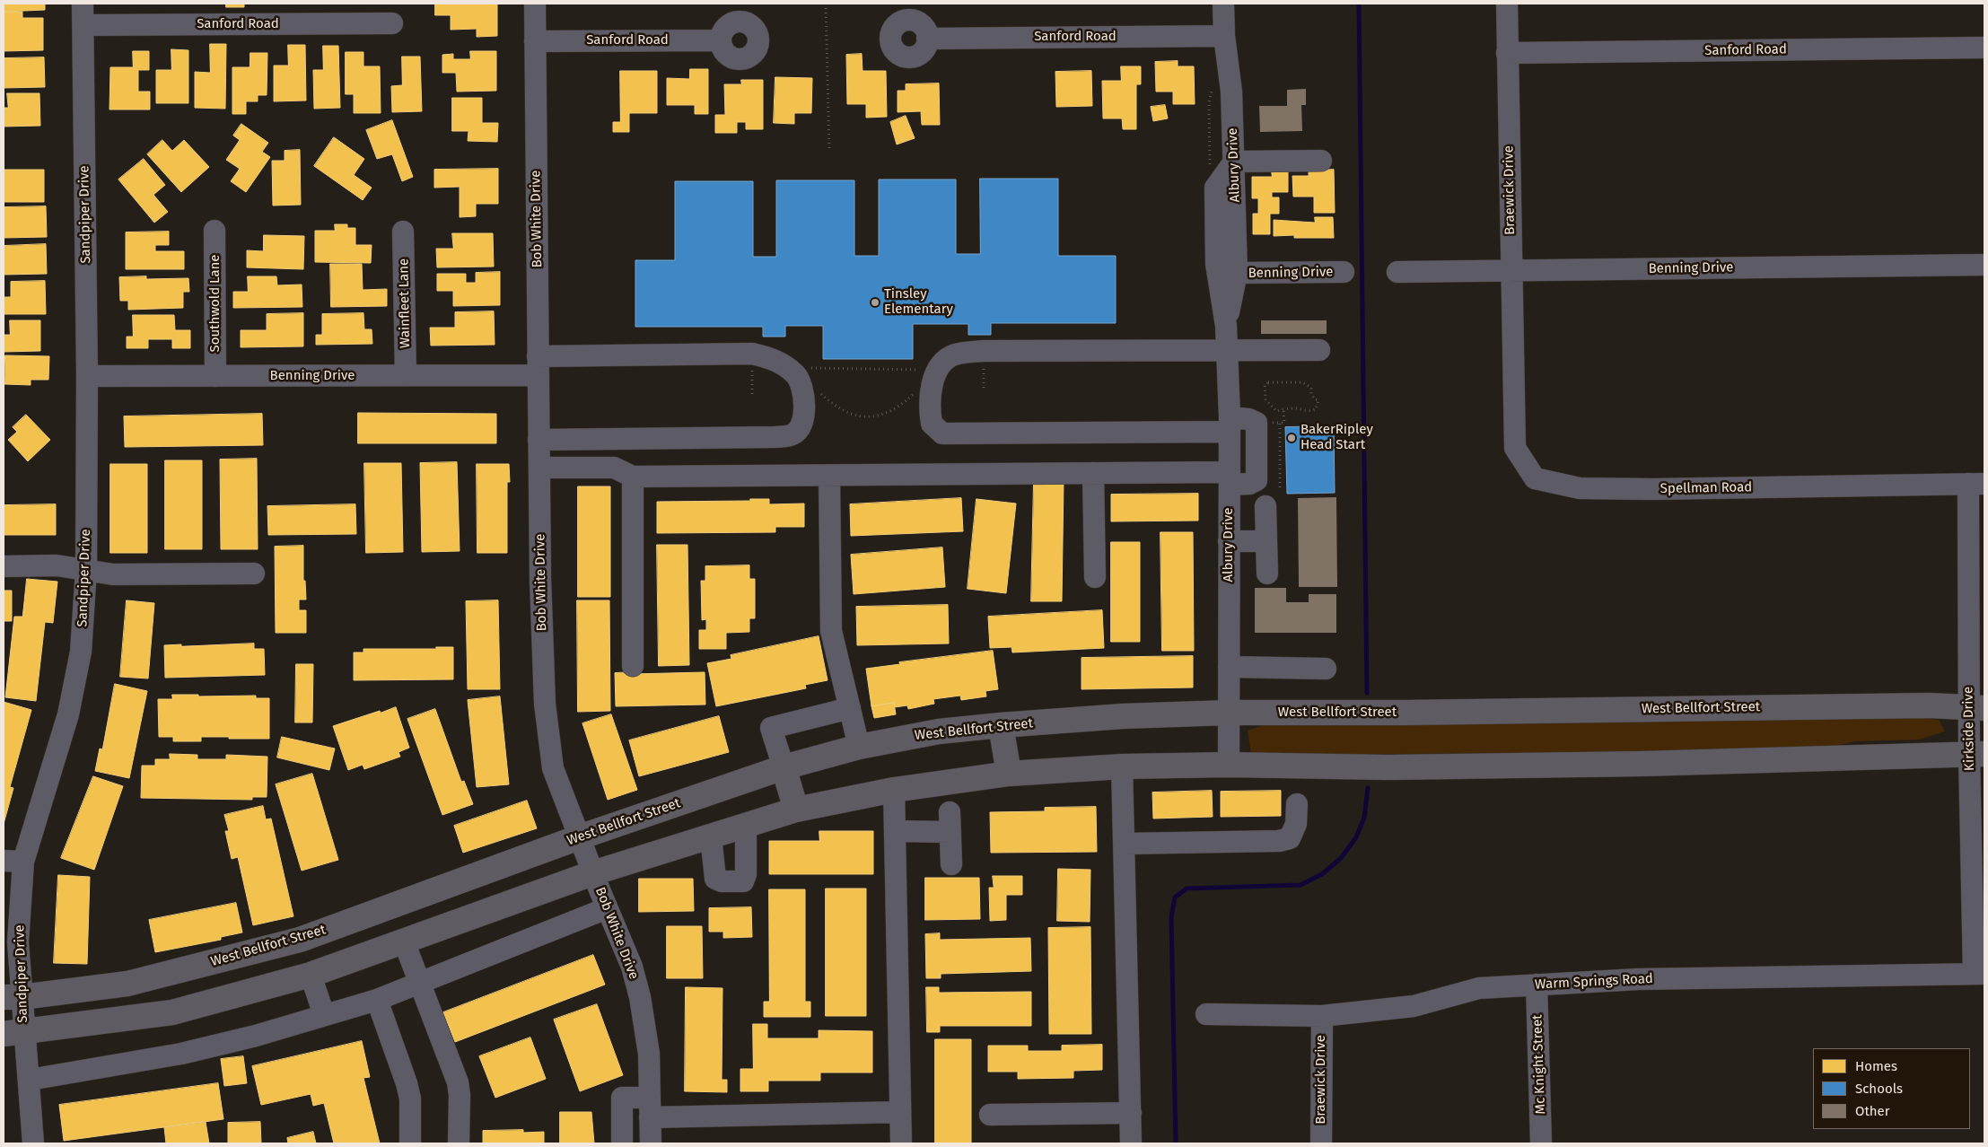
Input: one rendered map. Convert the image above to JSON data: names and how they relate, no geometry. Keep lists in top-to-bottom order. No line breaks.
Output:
{"streets":{"main road":["West Bellfort Street"],"street":["Sanford Road","Albury Drive","Braewick Drive","Sandpiper Drive","Bob White Drive","Benning Drive","Southwold Lane","Wainfleet Lane","Spellman Road","Kirkside Drive","Warm Springs Road","Mc Knight Street"]},"crossings":[["Sanford Road","Albury Drive"],["Sanford Road","Braewick Drive"],["Sanford Road","Sandpiper Drive"],["Sanford Road","Bob White Drive"],["Albury Drive","Benning Drive"],["Albury Drive","West Bellfort Street"],["Braewick Drive","Benning Drive"],["Braewick Drive","Spellman Road"],["Braewick Drive","Warm Springs Road"],["Sandpiper Drive","Benning Drive"],["Sandpiper Drive","West Bellfort Street"],["Bob White Drive","Benning Drive"],["Bob White Drive","West Bellfort Street"],["Benning Drive","Southwold Lane"],["Benning Drive","Wainfleet Lane"],["Spellman Road","Kirkside Drive"],["West Bellfort Street","Kirkside Drive"],["Kirkside Drive","Warm Springs Road"],["Warm Springs Road","Mc Knight Street"]],"places":["Tinsley Elementary","BakerRipley Head Start"],"legend":["Homes","Schools","Other"]}
